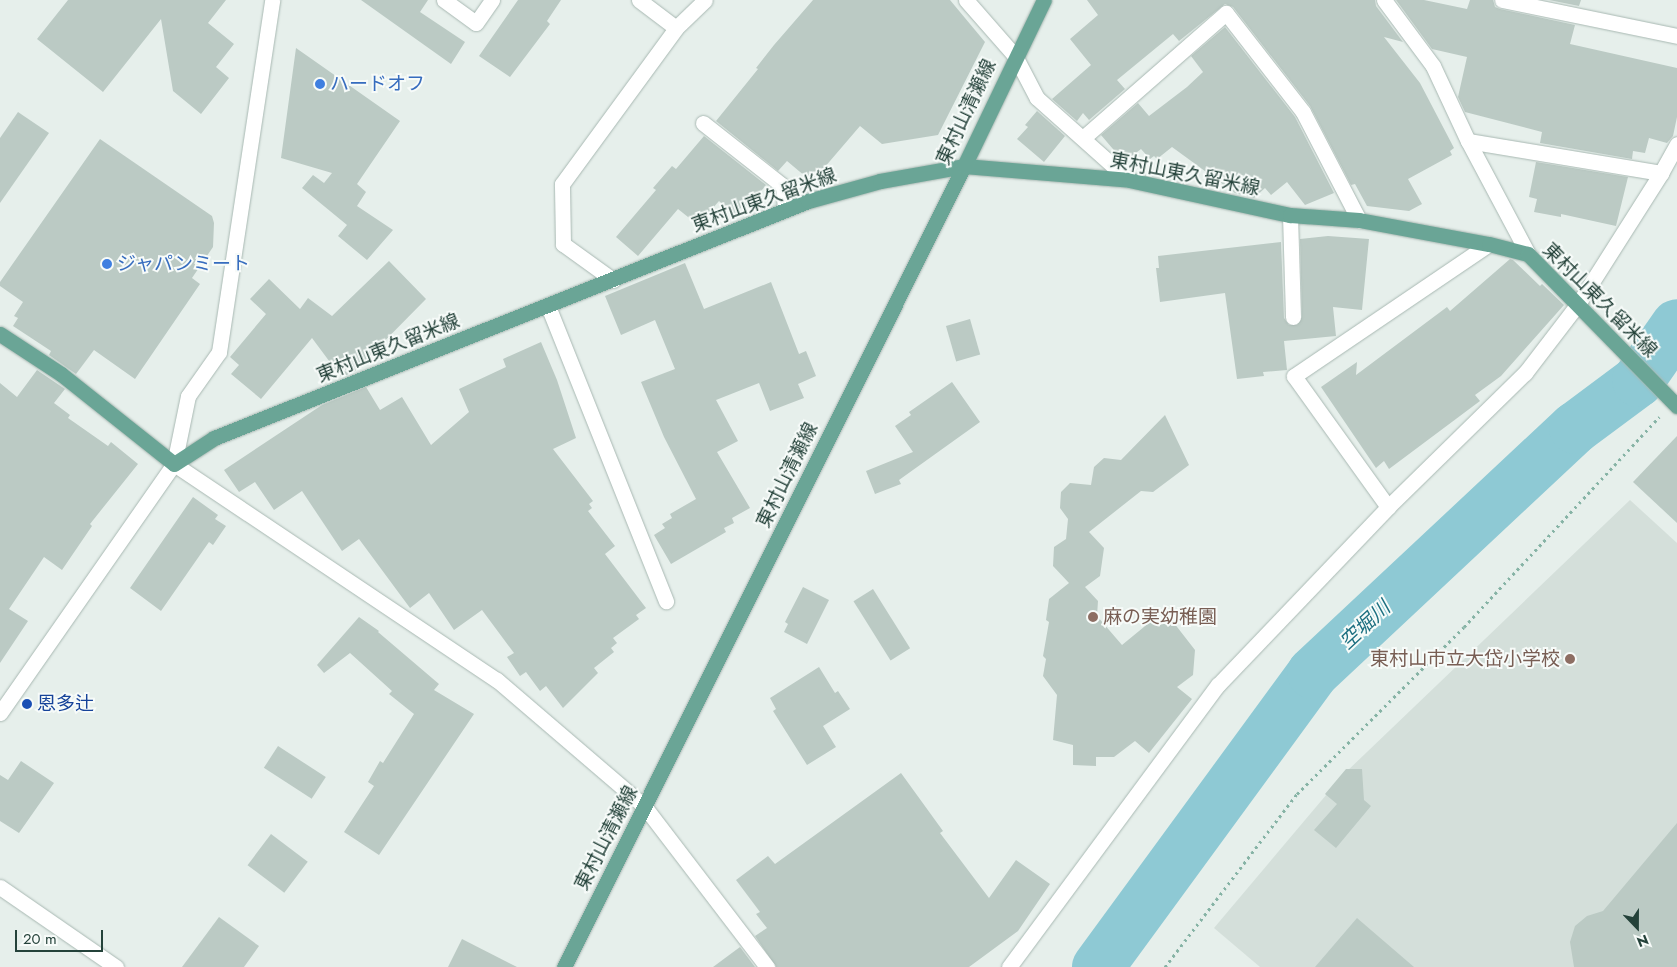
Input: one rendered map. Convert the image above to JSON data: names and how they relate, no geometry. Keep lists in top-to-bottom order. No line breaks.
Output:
{"streets":{"main road":["東村山清瀬線","東村山東久留米線"]},"crossings":[["東村山清瀬線","東村山東久留米線"]],"water":["空堀川"],"places":["ハードオフ","ジャパンミート","麻の実幼稚園","東村山市立大岱小学校","恩多辻"],"scale_bar":"20 m","north":"bottom"}
